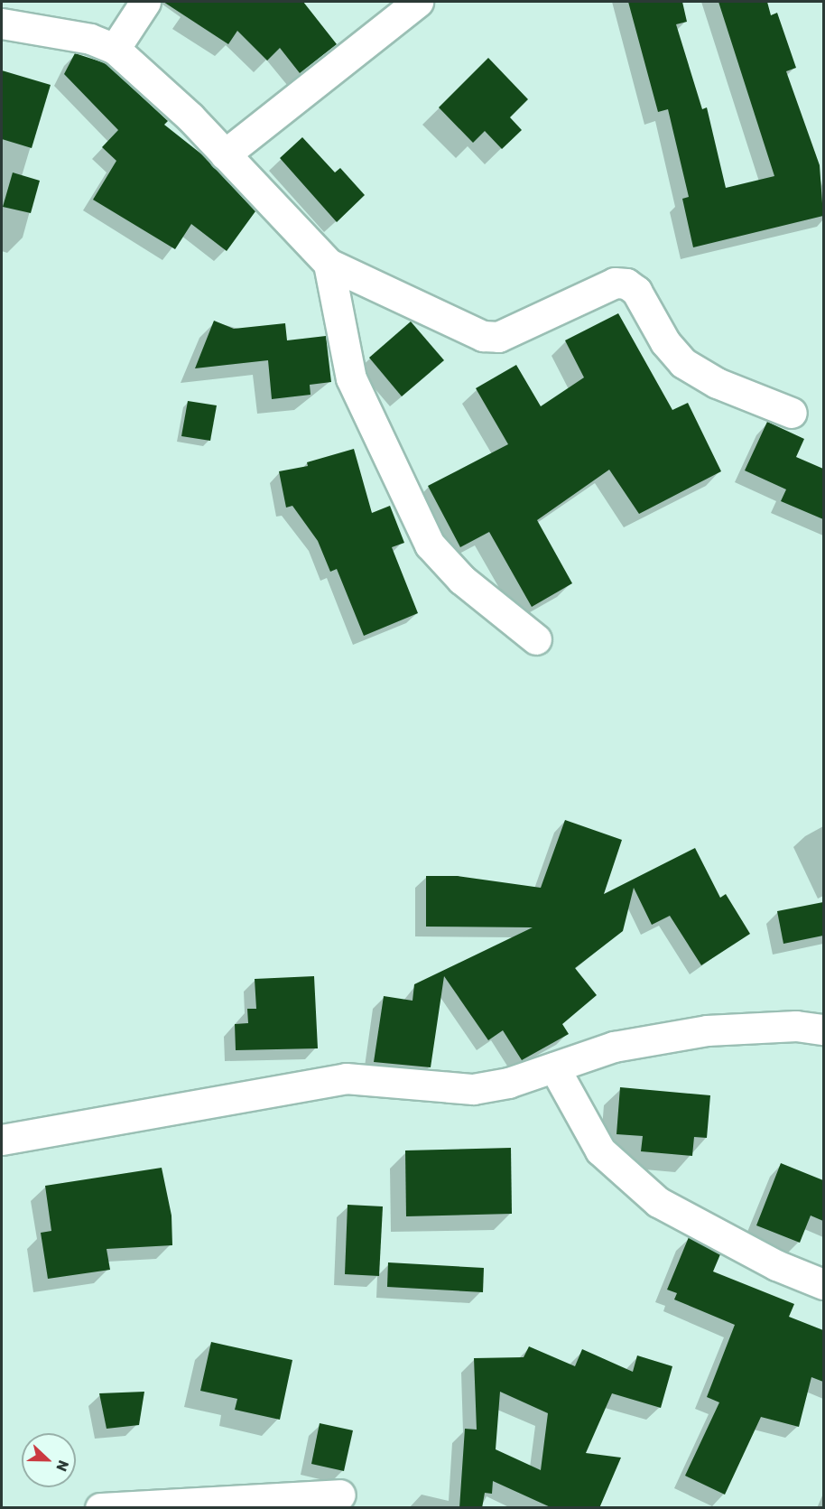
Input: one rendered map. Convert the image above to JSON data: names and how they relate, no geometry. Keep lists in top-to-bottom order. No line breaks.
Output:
{"north":"right"}
